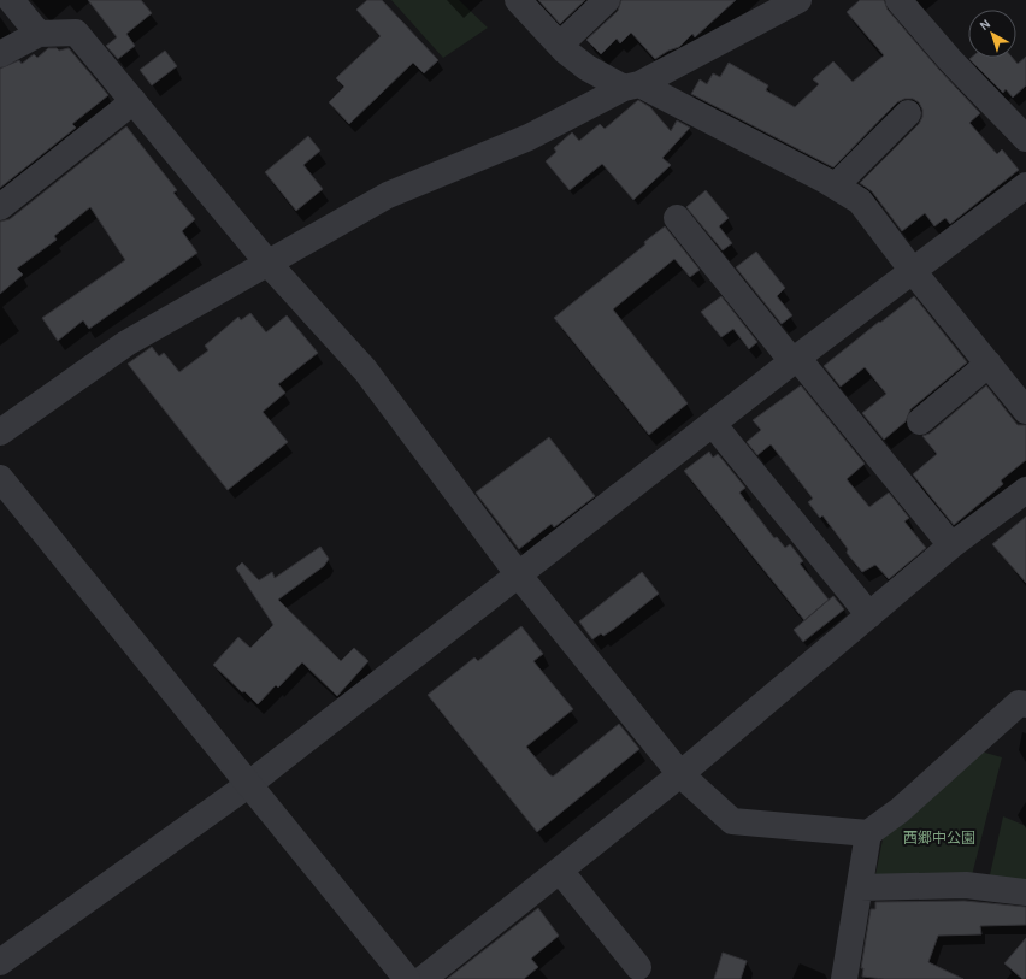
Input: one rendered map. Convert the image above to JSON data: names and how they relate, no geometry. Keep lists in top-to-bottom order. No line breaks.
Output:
{"parks":["西郷中公園"],"north":"top left"}
